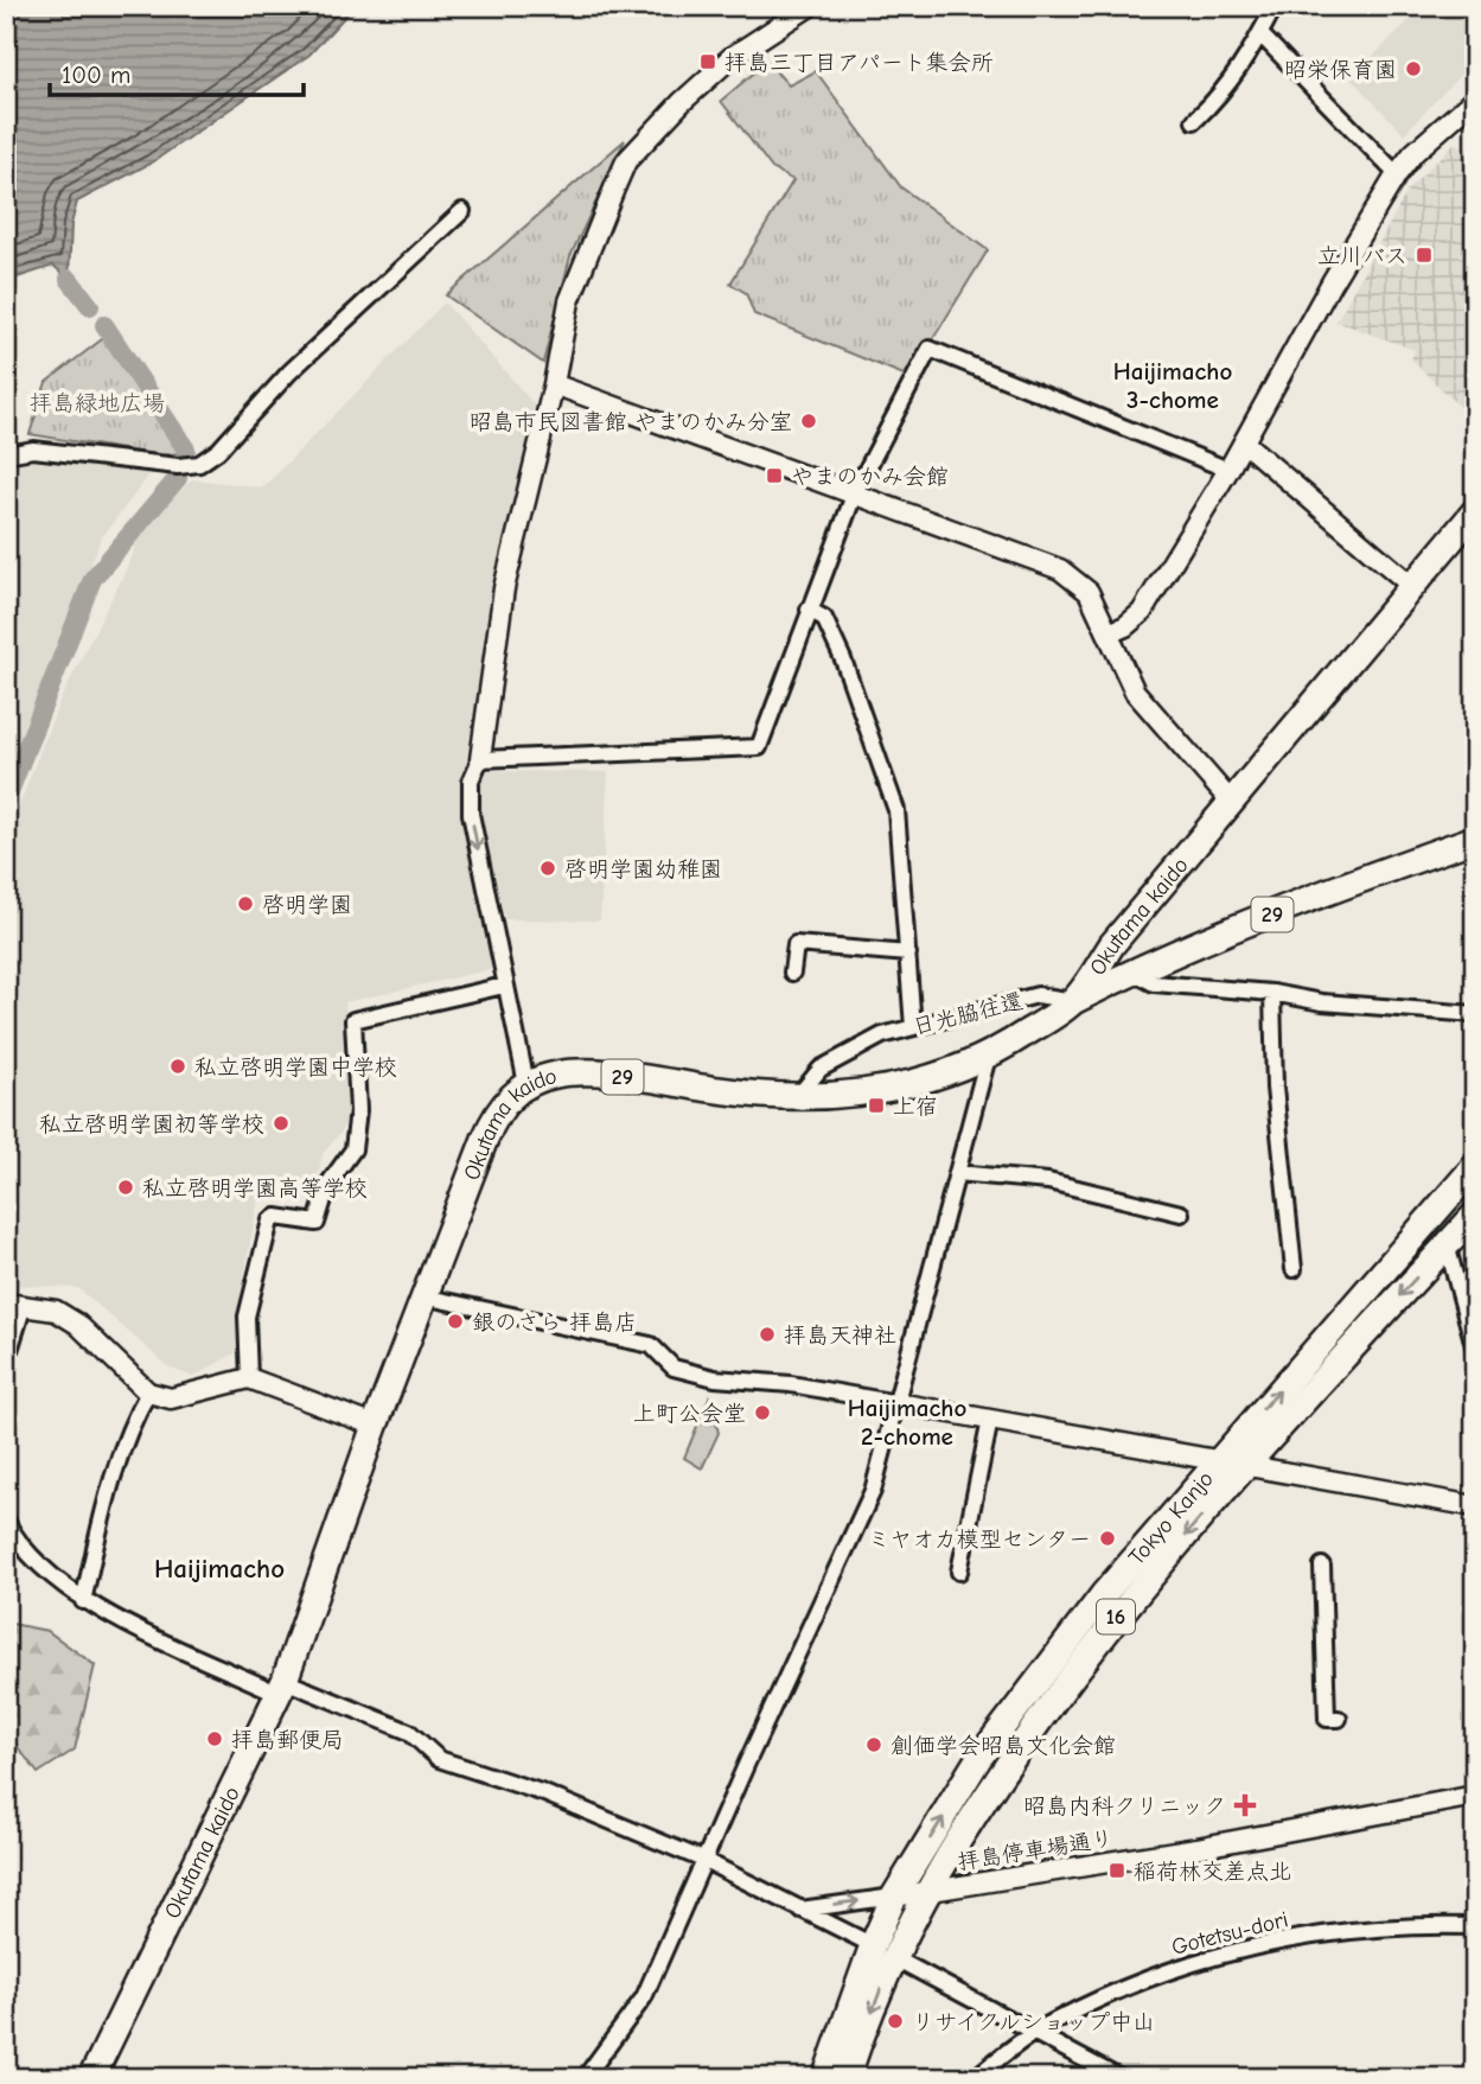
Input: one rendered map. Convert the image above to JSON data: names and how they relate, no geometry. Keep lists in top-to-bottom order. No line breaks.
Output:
{"streets":{"main road":["29","Okutama kaido","Tokyo Kanjo","16"],"street":["日光脇往還","拝島停車場通り","Gotetsu-dori"]},"crossings":[["29","Okutama kaido"],["29","日光脇往還"],["Okutama kaido","日光脇往還"],["Tokyo Kanjo","拝島停車場通り"]],"districts":["Haijimacho 3-chome","Haijimacho 2-chome","Haijimacho"],"parks":["拝島緑地広場"],"places":{"transit":["拝島三丁目アパート集会所","立川バス","やまのかみ会館","上宿","稲荷林交差点北"],"other":["昭栄保育園","昭島市民図書館 やまのかみ分室","啓明学園幼稚園","啓明学園","私立啓明学園中学校","私立啓明学園初等学校","私立啓明学園高等学校","銀のさら 拝島店","拝島天神社","上町公会堂","ミヤオカ模型センター","拝島郵便局","創価学会昭島文化会館","リサイクルショップ中山"],"health":["昭島内科クリニック"]},"scale_bar":"100 m"}
